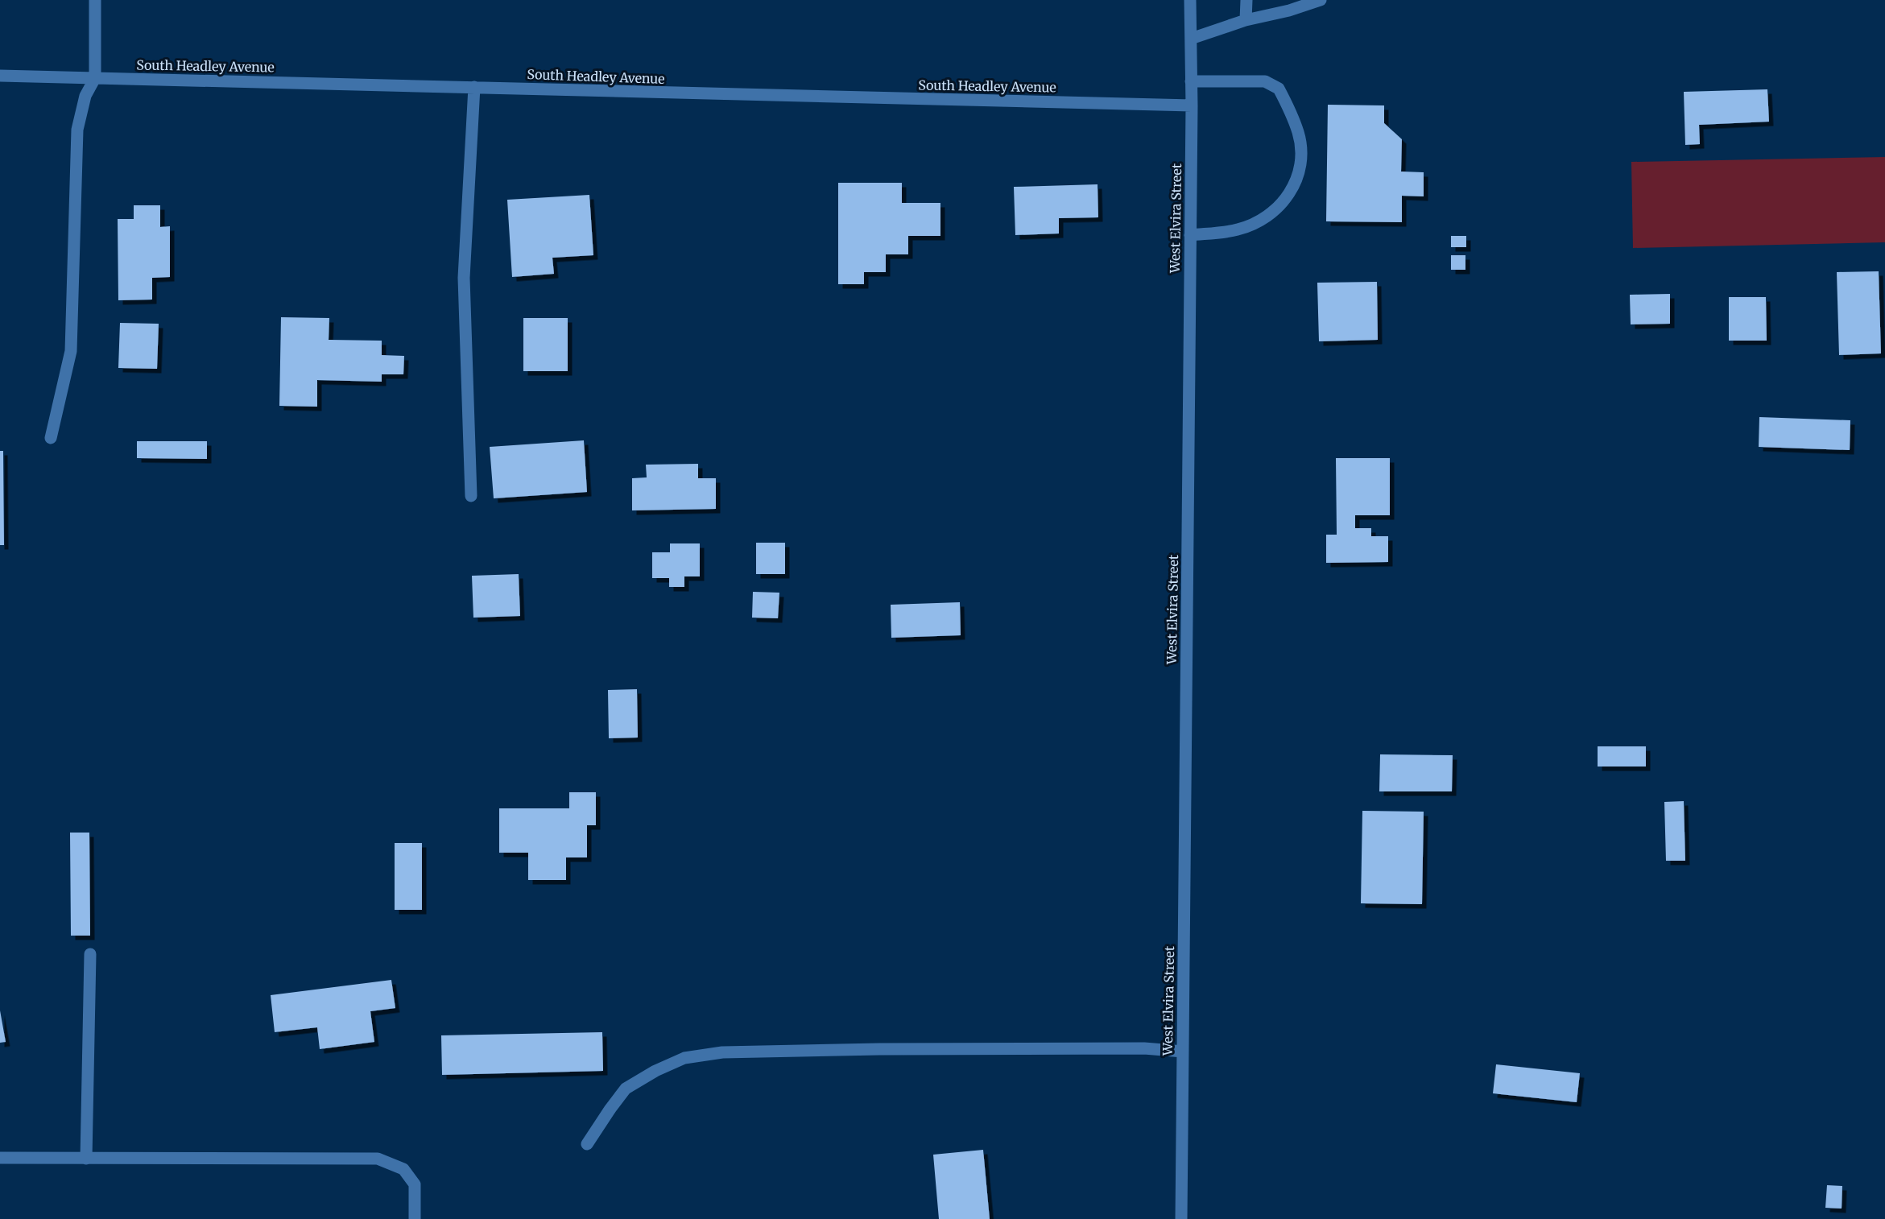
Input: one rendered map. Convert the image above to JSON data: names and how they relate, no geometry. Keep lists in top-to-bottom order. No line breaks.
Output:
{"streets":{"street":["South Headley Avenue","West Elvira Street"]},"crossings":[["South Headley Avenue","West Elvira Street"]]}
